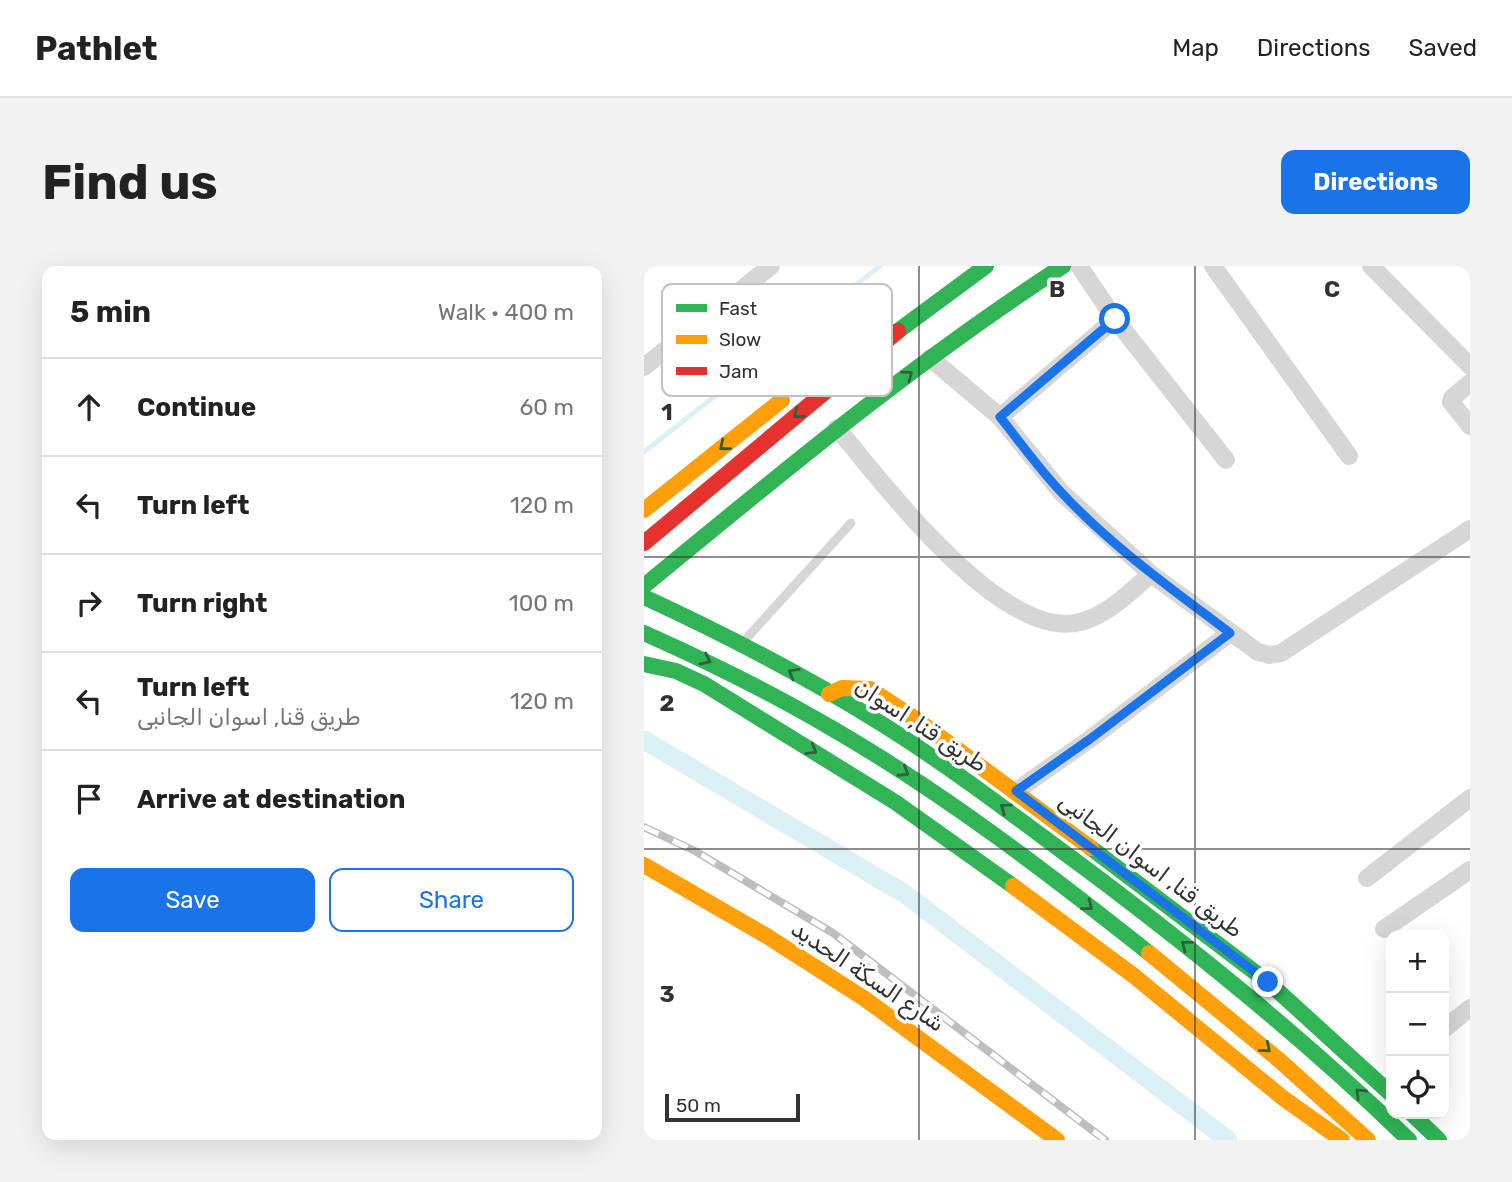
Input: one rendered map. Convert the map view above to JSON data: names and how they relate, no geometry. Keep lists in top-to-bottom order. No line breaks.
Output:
{"streets":{"main road":["طريق قنا, اسوان","طريق قنا, اسوان الجانبى","شارع السكة الحديد"]},"crossings":[["طريق قنا, اسوان","طريق قنا, اسوان الجانبى"]],"legend":["Fast","Slow","Jam"],"scale_bar":"50 m","page":{"header":"Pathlet","nav":["Map","Directions","Saved"],"buttons":["Directions",["Save","Share"]],"title":"Find us","heading":["5 min","Walk · 400 m"],"list":[["Continue","60 m"],["Turn left","120 m"],["Turn right","100 m"],["Turn left","طريق قنا, اسوان الجانبى","120 m"],"Arrive at destination"],"map_buttons":["+","−"],"scale":"50 m"},"grid":{"columns":["B","C"],"rows":["1","2","3"]}}
